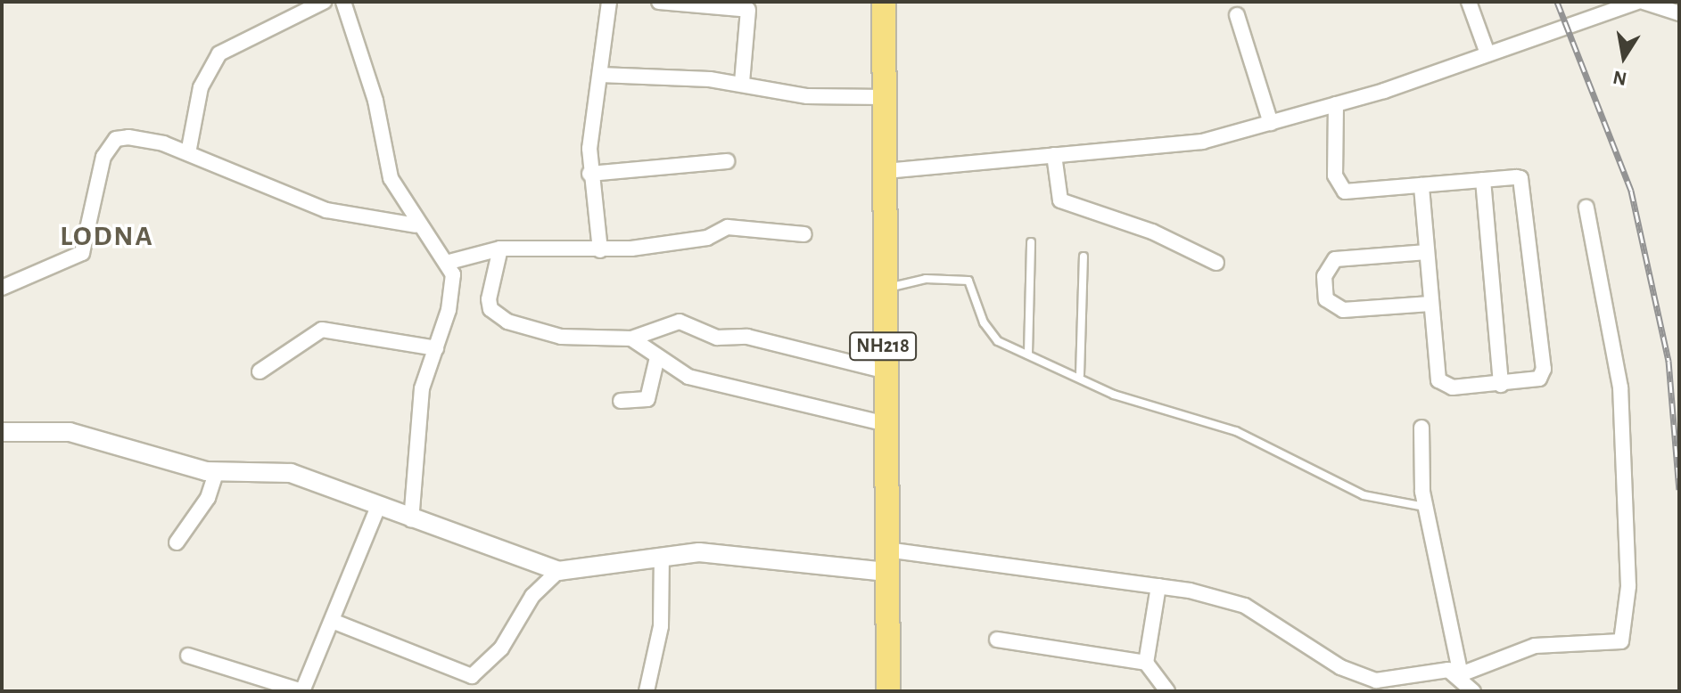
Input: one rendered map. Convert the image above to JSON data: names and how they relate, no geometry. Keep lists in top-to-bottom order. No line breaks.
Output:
{"streets":{"highway":["NH218"]},"districts":["LODNA"],"north":"bottom"}
